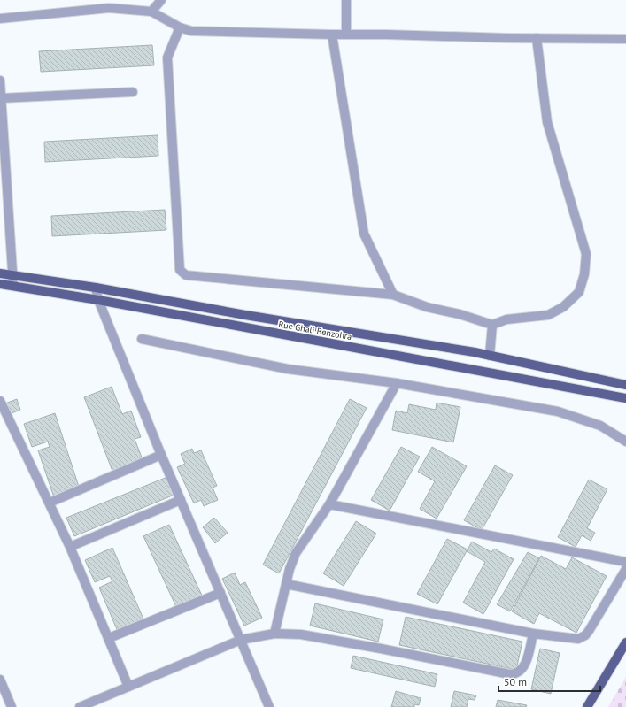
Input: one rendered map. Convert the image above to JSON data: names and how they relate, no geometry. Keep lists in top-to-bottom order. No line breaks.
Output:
{"streets":{"main road":["Rue Ghali Benzohra"]},"scale_bar":"50 m"}
